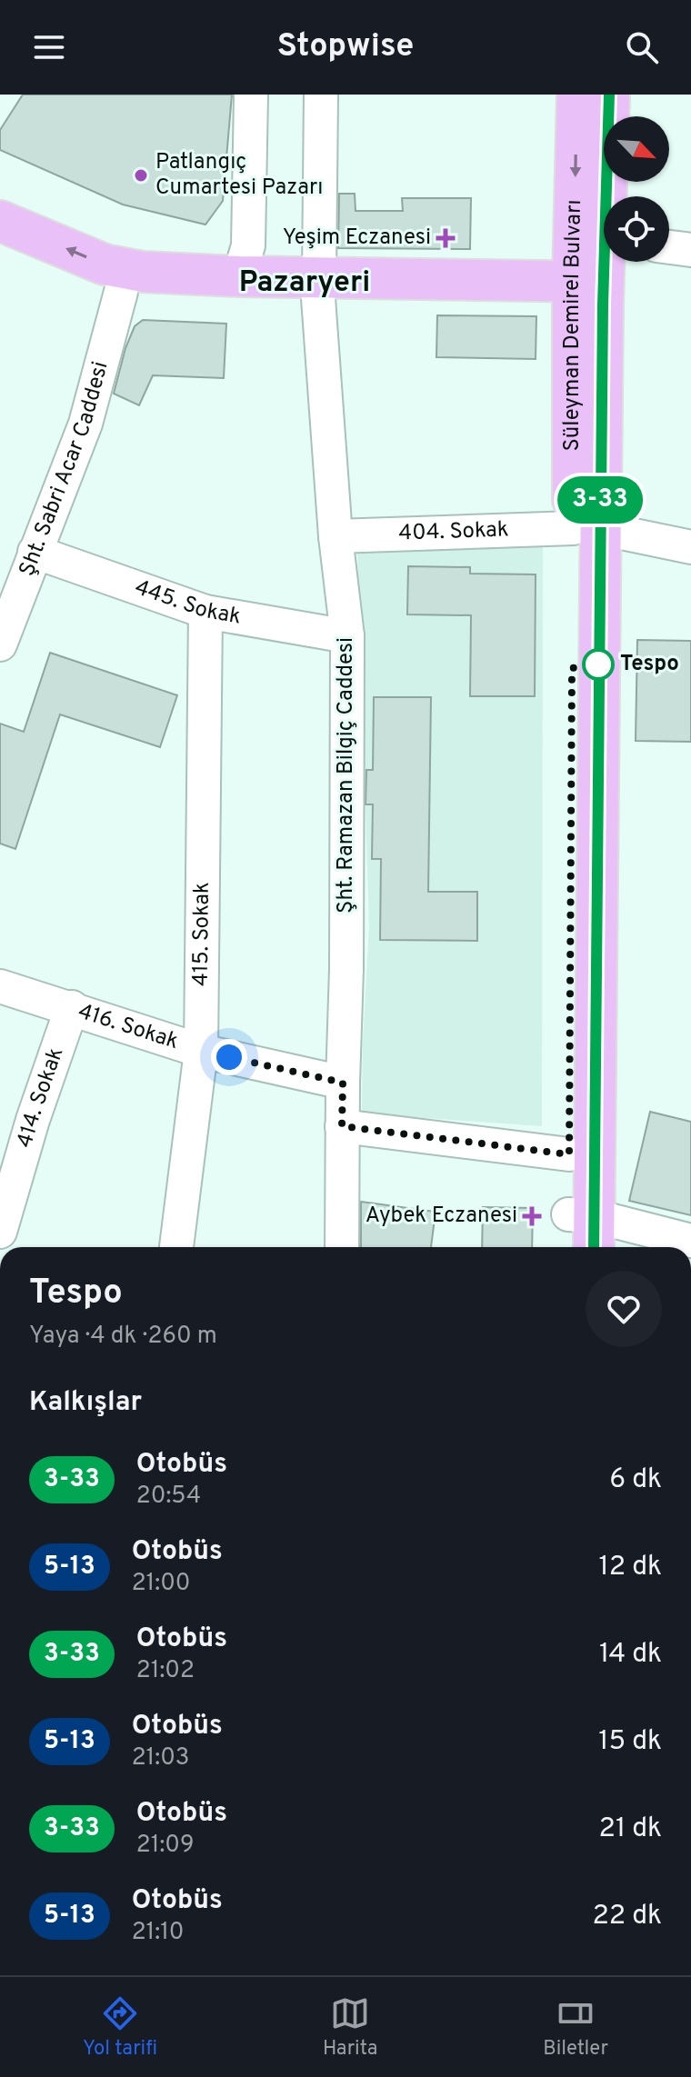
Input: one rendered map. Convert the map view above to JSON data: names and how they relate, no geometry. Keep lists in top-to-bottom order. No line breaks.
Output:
{"streets":{"main road":["Süleyman Demirel Bulvarı"],"street":["Şht. Sabri Acar Caddesi","404. Sokak","445. Sokak","Şht. Ramazan Bilgiç Caddesi","415. Sokak","416. Sokak","414. Sokak"]},"crossings":[["Süleyman Demirel Bulvarı","404. Sokak"],["Şht. Sabri Acar Caddesi","445. Sokak"],["404. Sokak","Şht. Ramazan Bilgiç Caddesi"],["445. Sokak","Şht. Ramazan Bilgiç Caddesi"],["445. Sokak","415. Sokak"],["Şht. Ramazan Bilgiç Caddesi","416. Sokak"],["415. Sokak","416. Sokak"],["416. Sokak","414. Sokak"]],"districts":["Pazaryeri"],"places":{"other":["Patlangıç Cumartesi Pazarı","Tespo"],"health":["Yeşim Eczanesi","Aybek Eczanesi"]},"lines":["bus line 3-33"],"north":"bottom right","page":{"header":"Stopwise","on_map":"3-33","heading":[["Tespo","Yaya · 4 dk · 260 m"],"Kalkışlar"],"list":[{"mark":"3-33","name":"Otobüs","note":"20:54","value":"6 dk"},{"mark":"5-13","name":"Otobüs","note":"21:00","value":"12 dk"},{"mark":"3-33","name":"Otobüs","note":"21:02","value":"14 dk"},{"mark":"5-13","name":"Otobüs","note":"21:03","value":"15 dk"},{"mark":"3-33","name":"Otobüs","note":"21:09","value":"21 dk"},{"mark":"5-13","name":"Otobüs","note":"21:10","value":"22 dk"}],"tabs":["Yol tarifi","Harita","Biletler"]}}
